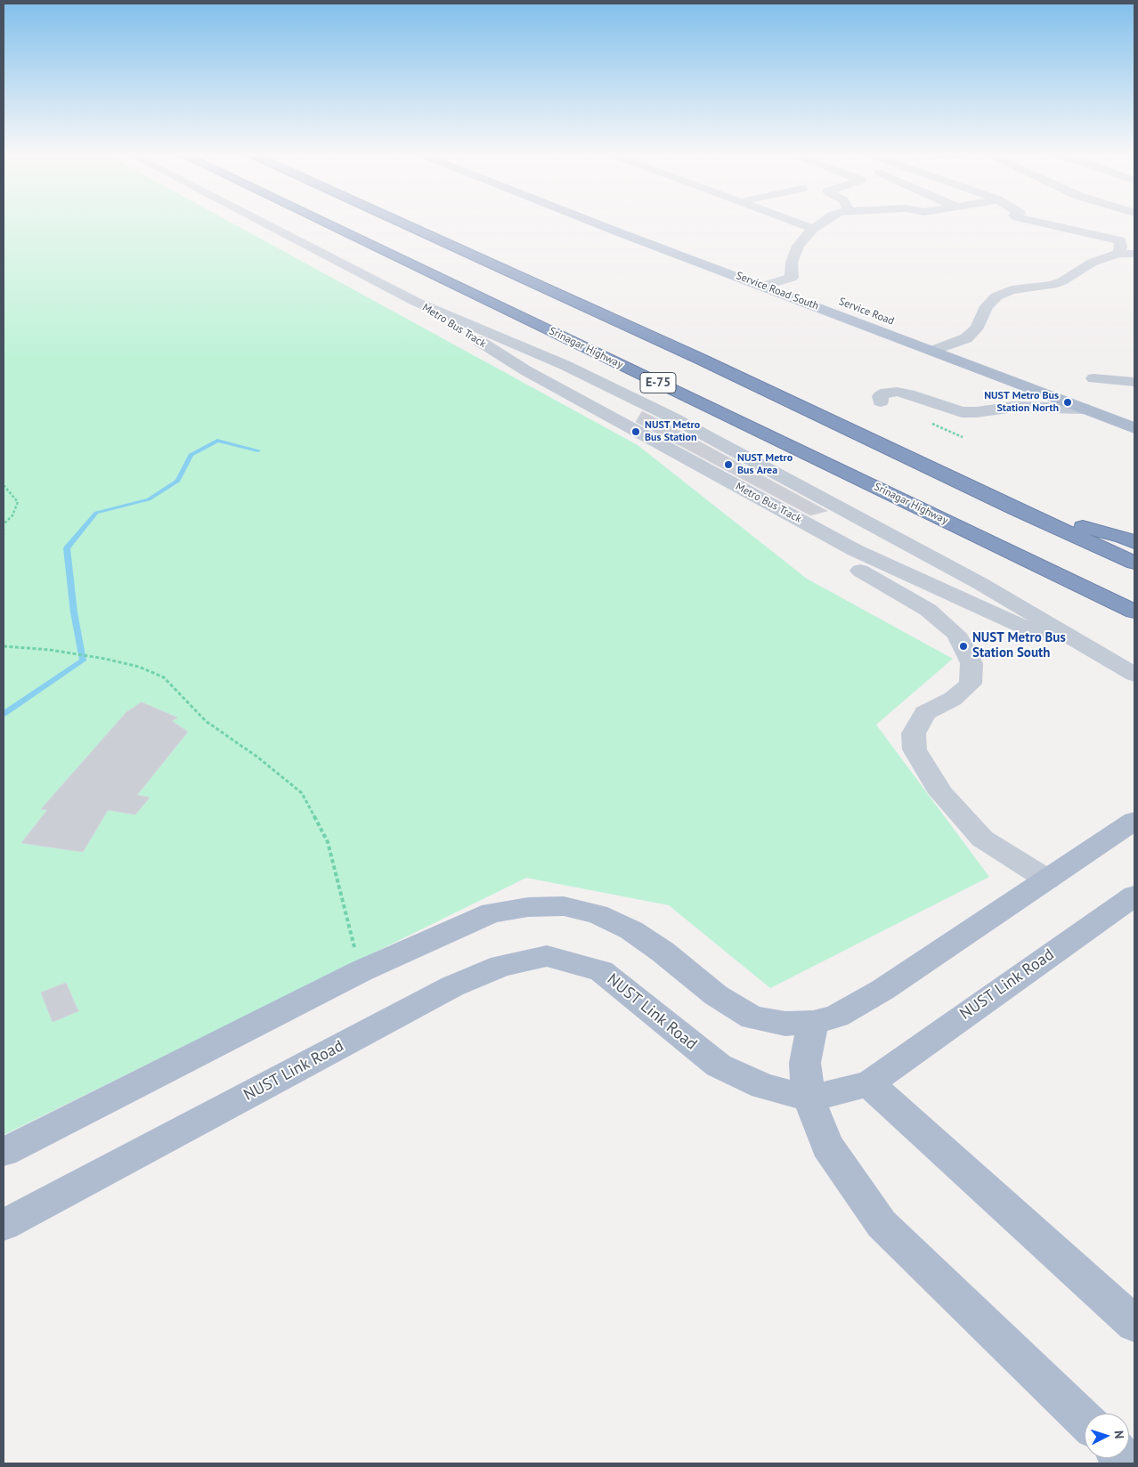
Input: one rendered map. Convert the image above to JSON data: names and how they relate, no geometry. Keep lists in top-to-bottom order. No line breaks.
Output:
{"streets":{"highway":["Srinagar Highway","E-75"],"main road":["Service Road South","NUST Link Road"],"street":["Metro Bus Track"]},"places":["NUST Metro Bus Station North","NUST Metro Bus Station","NUST Metro Bus Area","NUST Metro Bus Station South"],"north":"right"}
